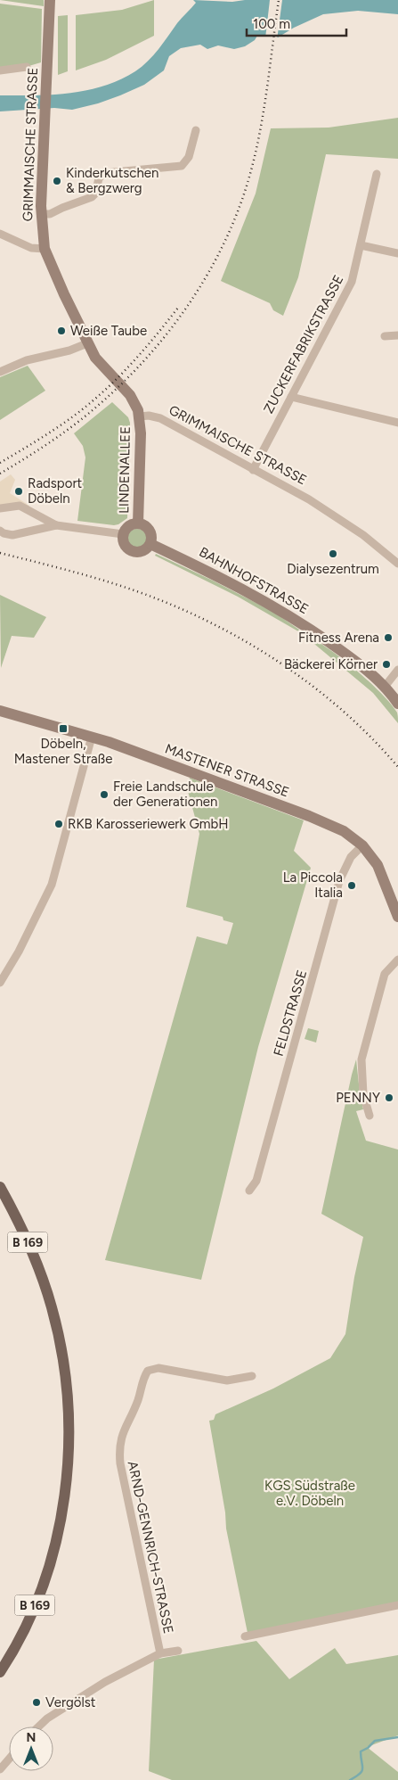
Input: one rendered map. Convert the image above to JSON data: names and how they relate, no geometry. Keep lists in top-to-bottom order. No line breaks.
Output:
{"streets":{"main road":["GRIMMAISCHE STRASSE","LINDENALLEE","BAHNHOFSTRASSE","MASTENER STRASSE","B 169"],"street":["ZUCKERFABRIKSTRASSE","FELDSTRASSE","ARND-GENNRICH-STRASSE"]},"crossings":[["GRIMMAISCHE STRASSE","ZUCKERFABRIKSTRASSE"],["GRIMMAISCHE STRASSE","LINDENALLEE"],["LINDENALLEE","BAHNHOFSTRASSE"],["MASTENER STRASSE","FELDSTRASSE"]],"parks":["KGS Südstraße e.V. Döbeln"],"places":{"other":["Kinderkutschen & Bergzwerg","Weiße Taube","Radsport Döbeln","Dialysezentrum","Fitness Arena","Bäckerei Körner","Freie Landschule der Generationen","RKB Karosseriewerk GmbH","La Piccola Italia","PENNY","Vergölst"],"transit":["Döbeln, Mastener Straße"]},"scale_bar":"100 m","north":"top"}
